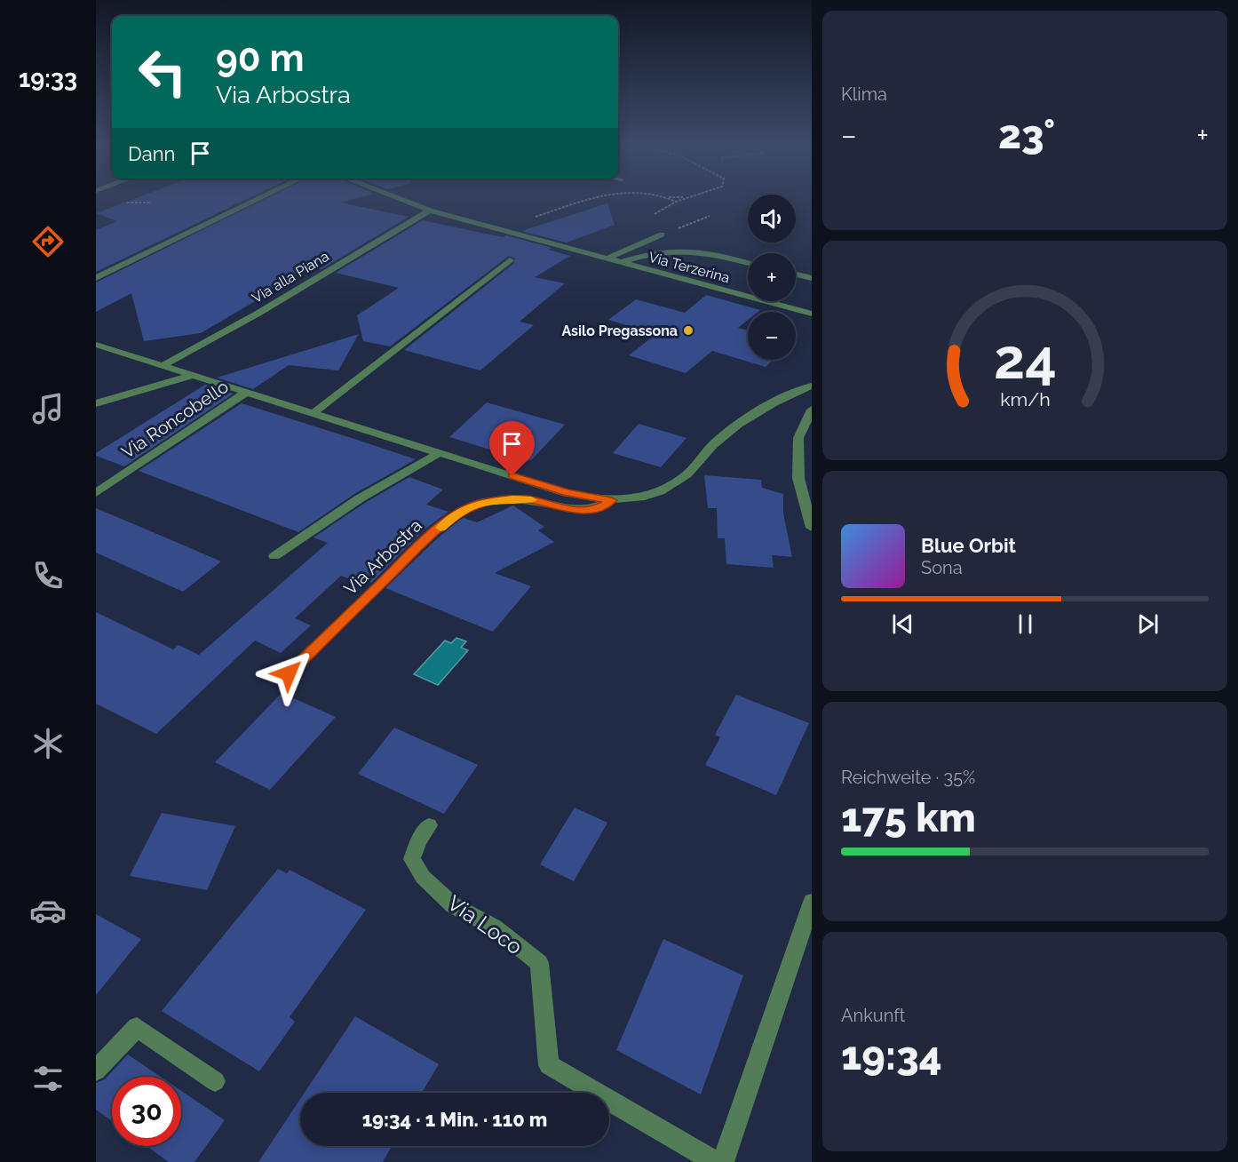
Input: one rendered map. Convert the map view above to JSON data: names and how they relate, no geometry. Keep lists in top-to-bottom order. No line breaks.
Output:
{"streets":{"street":["Via Terzerina","Via alla Piana","Via Roncobello","Via Arbostra","Via Loco"]},"crossings":[["Via Terzerina","Via alla Piana"],["Via alla Piana","Via Arbostra"],["Via Roncobello","Via Arbostra"]],"places":["Asilo Pregassona"],"page":{"tabs":"19:33","tile":["Klima",["Reichweite · 35%","175 km"],["Ankunft","19:34"]],"turn":["90 m","Via Arbostra"],"heat":["−","23°","+"],"then":"Dann","map_buttons":["+","−"],"song":["Blue Orbit","Sona"],"limit":"30","trip":"19:34 · 1 Min. · 110 m","gauge":["24","km/h"]}}
